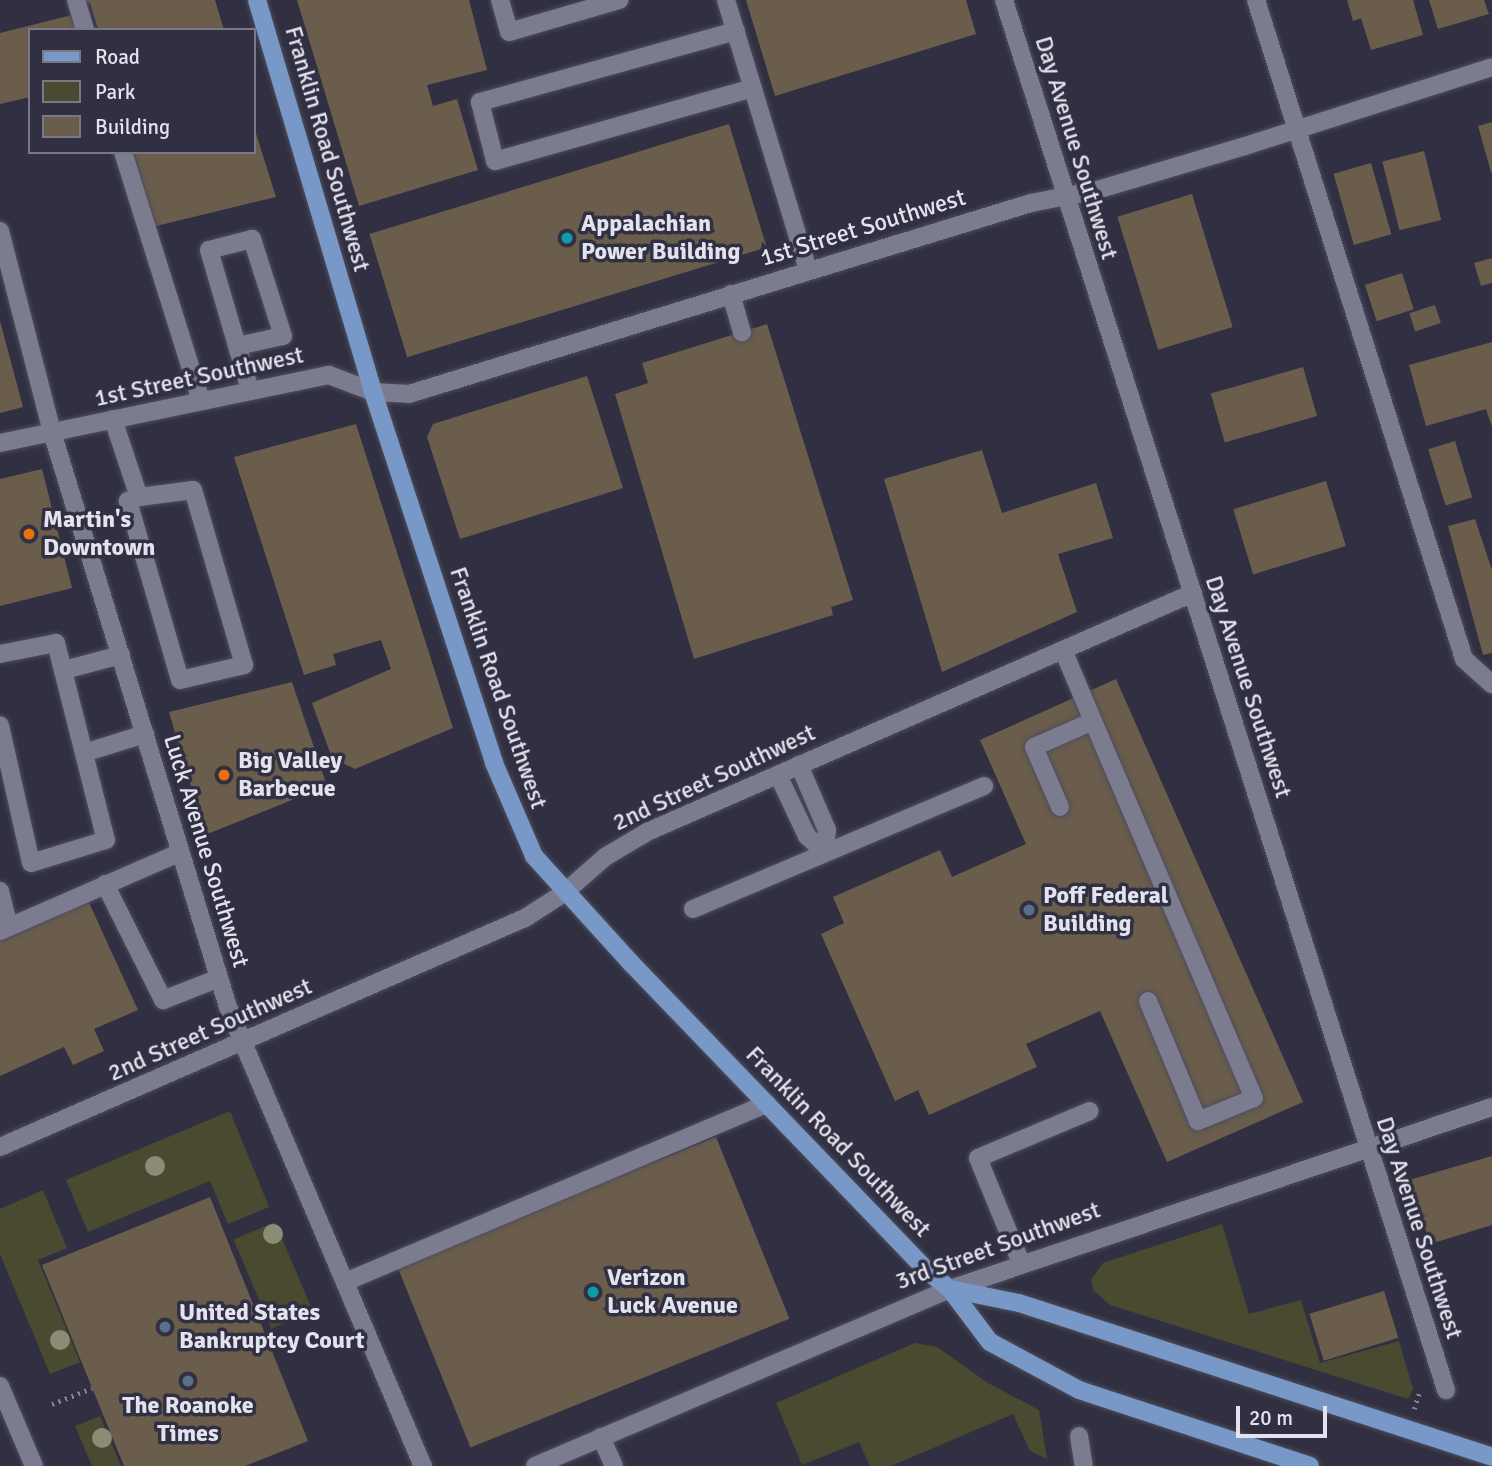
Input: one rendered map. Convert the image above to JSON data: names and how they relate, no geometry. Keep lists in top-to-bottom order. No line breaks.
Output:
{"streets":{"main road":["Franklin Road Southwest"],"street":["Day Avenue Southwest","1st Street Southwest","2nd Street Southwest","Luck Avenue Southwest","3rd Street Southwest"]},"crossings":[["Day Avenue Southwest","1st Street Southwest"],["Day Avenue Southwest","2nd Street Southwest"],["Day Avenue Southwest","3rd Street Southwest"],["Franklin Road Southwest","1st Street Southwest"],["Franklin Road Southwest","2nd Street Southwest"],["Franklin Road Southwest","3rd Street Southwest"],["1st Street Southwest","Luck Avenue Southwest"],["2nd Street Southwest","Luck Avenue Southwest"]],"places":["Appalachian Power Building","Martin's Downtown","Big Valley Barbecue","Poff Federal Building","Verizon Luck Avenue","United States Bankruptcy Court","The Roanoke Times"],"legend":["Road","Park","Building"],"scale_bar":"20 m"}
